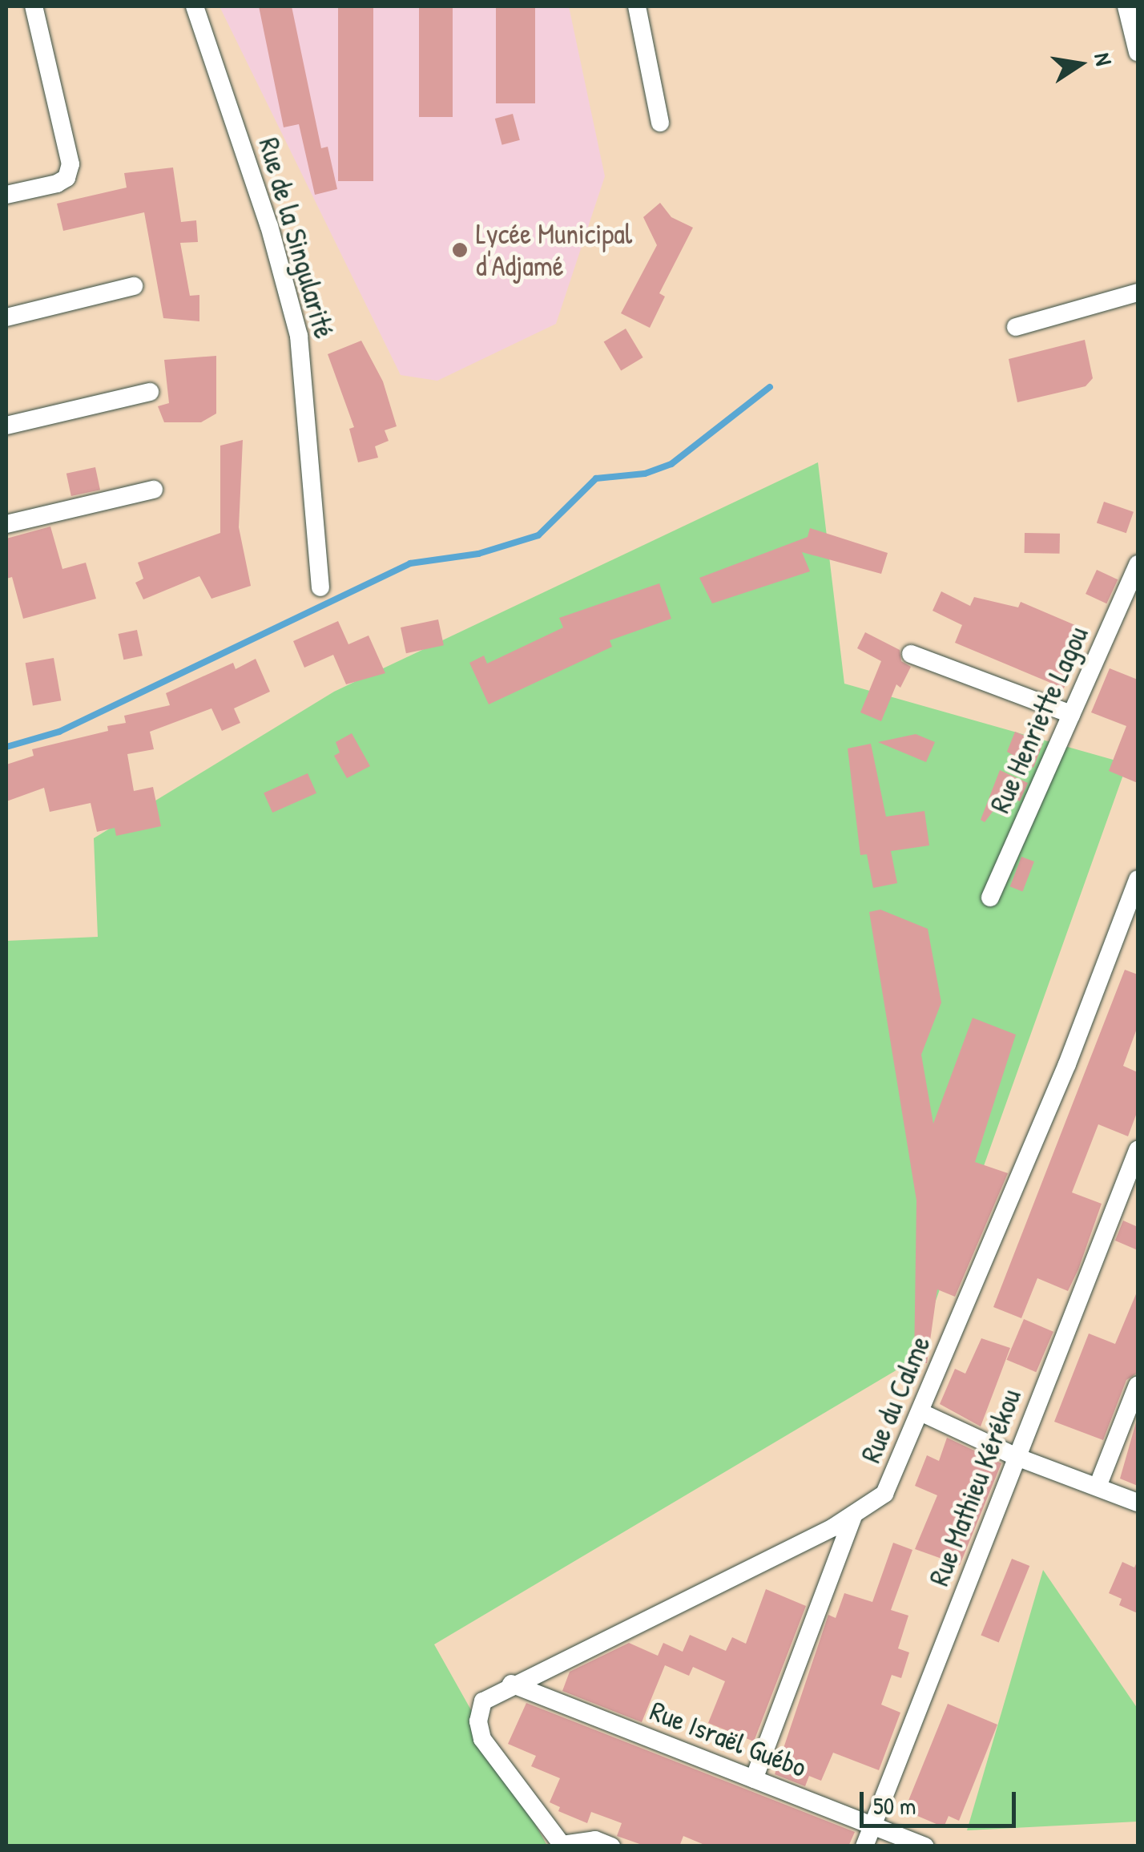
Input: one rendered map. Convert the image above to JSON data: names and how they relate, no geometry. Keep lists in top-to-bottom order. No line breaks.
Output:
{"streets":{"street":["Rue de la Singularité","Rue Henriette Lagou","Rue du Calme","Rue Mathieu Kérékou","Rue Israël Guébo"]},"crossings":[["Rue du Calme","Rue Israël Guébo"],["Rue Mathieu Kérékou","Rue Israël Guébo"]],"places":["Lycée Municipal d'Adjamé"],"scale_bar":"50 m","north":"right"}
